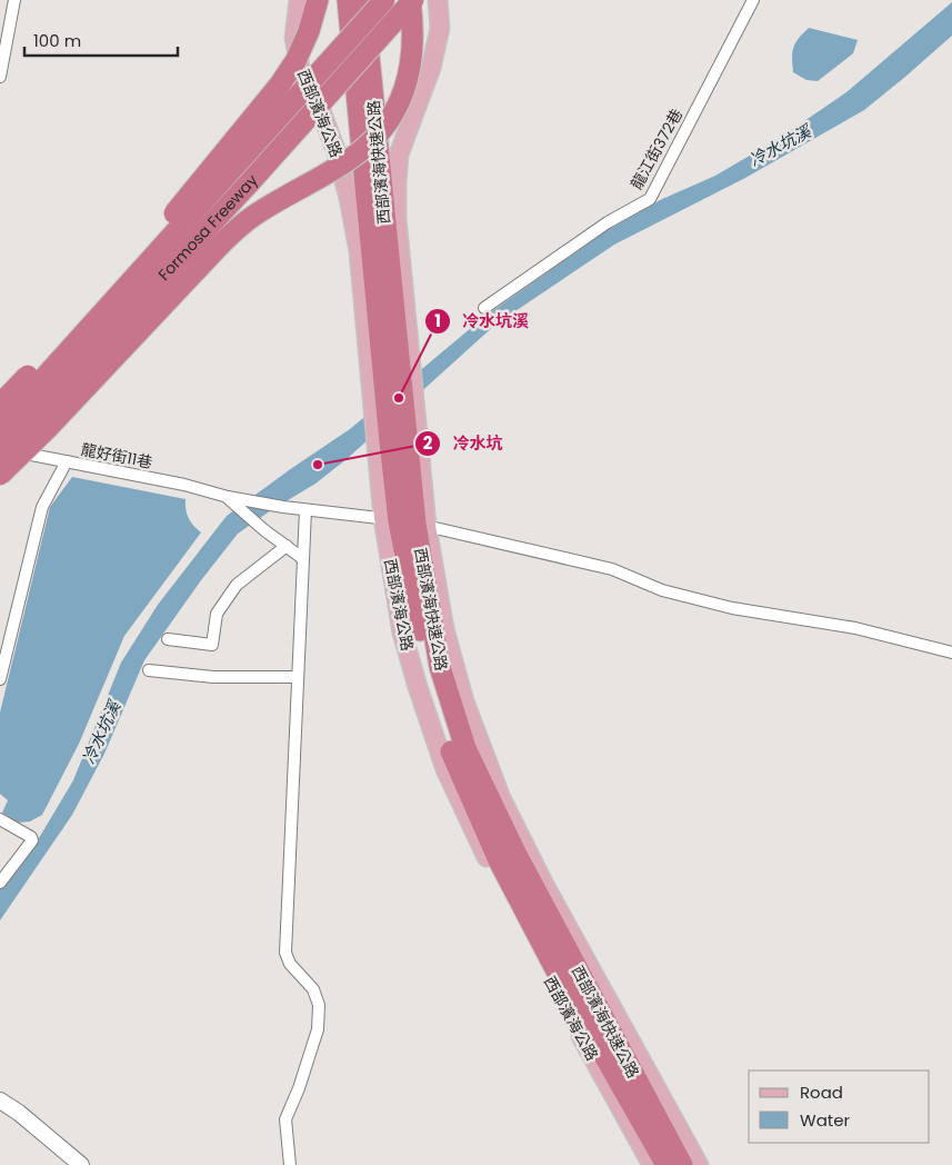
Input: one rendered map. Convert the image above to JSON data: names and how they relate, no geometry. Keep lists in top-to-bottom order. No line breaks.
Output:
{"streets":{"highway":["西部濱海快速公路","Formosa Freeway"],"main road":["西部濱海公路"],"street":["龍江街372巷","龍好街11巷"]},"crossings":[["西部濱海公路","西部濱海快速公路"],["西部濱海公路","龍好街11巷"],["西部濱海快速公路","龍好街11巷"],["Formosa Freeway","龍好街11巷"]],"water":["冷水坑溪"],"places":["冷水坑溪","冷水坑"],"legend":["Road","Water"],"scale_bar":"100 m"}
